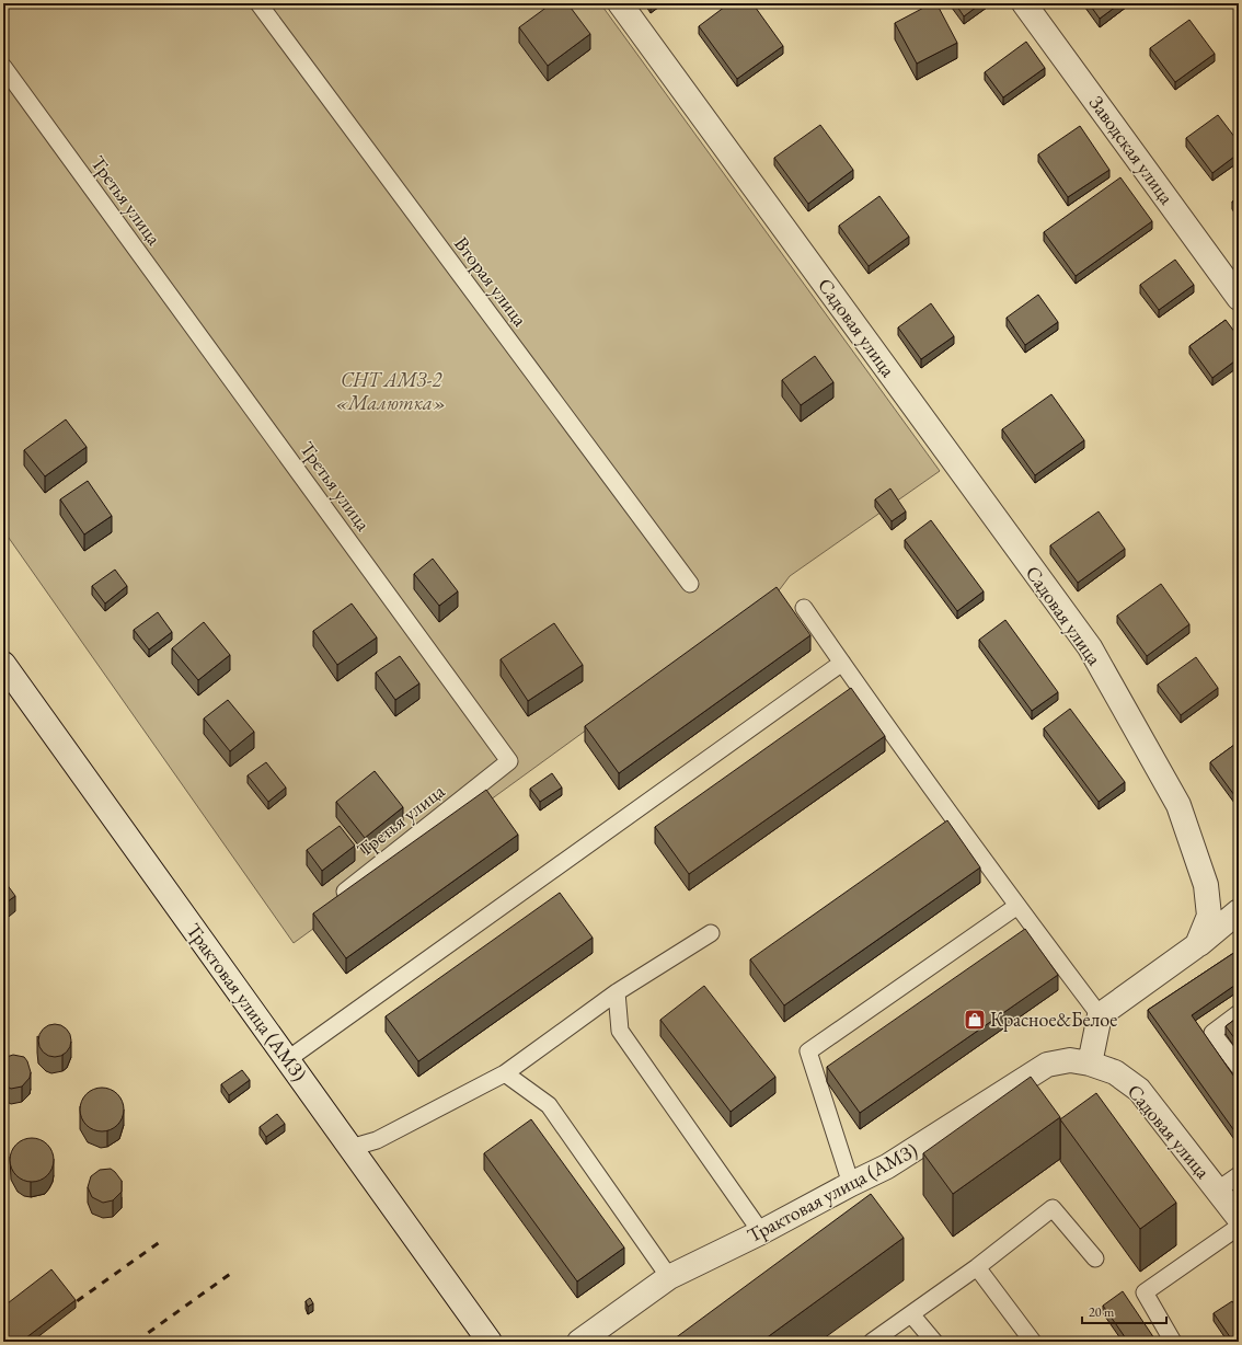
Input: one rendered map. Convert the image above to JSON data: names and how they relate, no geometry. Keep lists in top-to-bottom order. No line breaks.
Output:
{"streets":{"street":["Заводская улица","Садовая улица","Трактовая улица (АМЗ)"],"lane":["Третья улица","Вторая улица"]},"crossings":[["Садовая улица","Трактовая улица (АМЗ)"]],"parks":["СНТ АМЗ-2 «Малютка»"],"places":{"shop":["Красное&Белое"]},"scale_bar":"20 m"}
